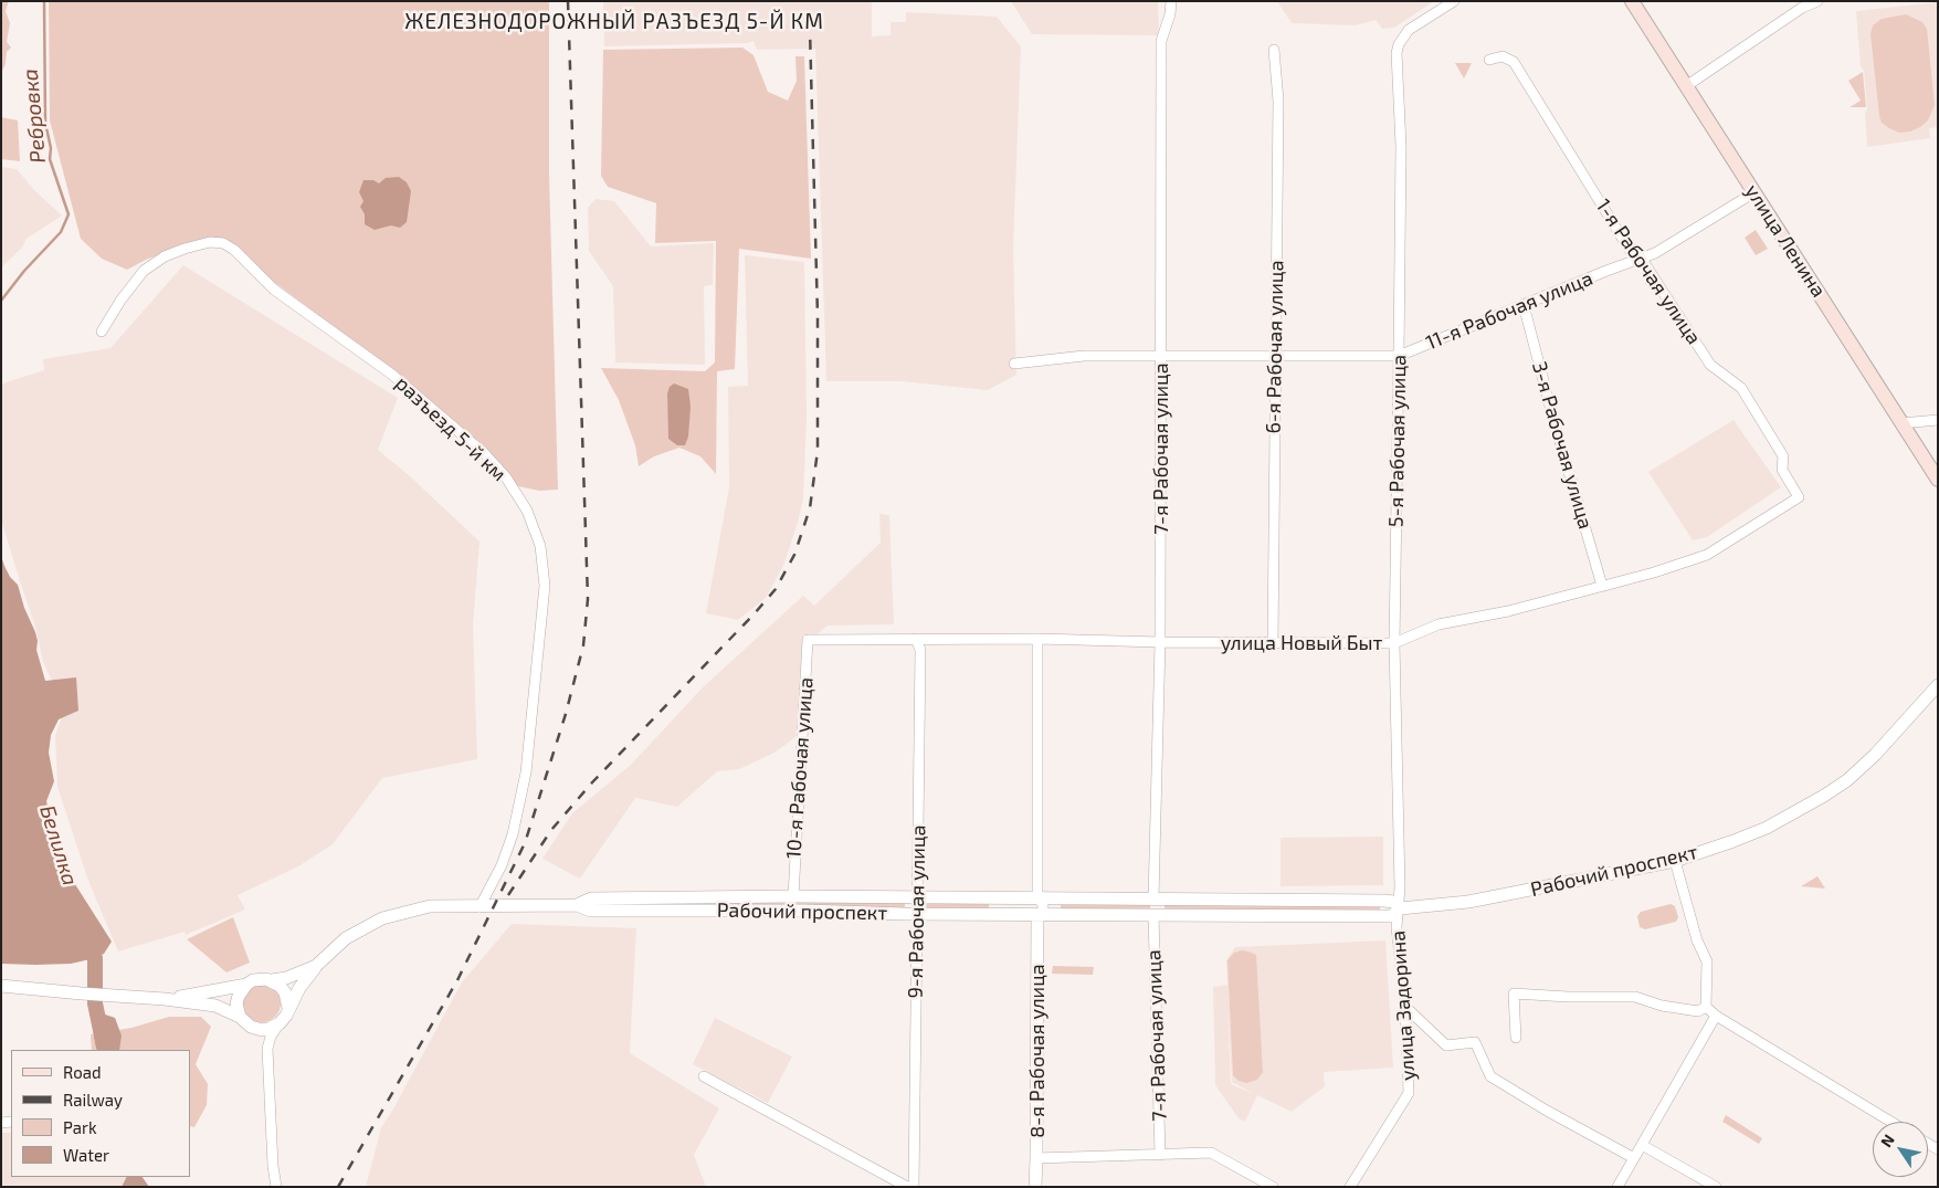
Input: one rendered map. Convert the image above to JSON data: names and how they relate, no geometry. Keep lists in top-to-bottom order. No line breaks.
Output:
{"streets":{"main road":["улица Ленина"],"street":["1-я Рабочая улица","11-я Рабочая улица","6-я Рабочая улица","разъезд 5-й км","5-я Рабочая улица","3-я Рабочая улица","7-я Рабочая улица","улица Новый Быт","10-я Рабочая улица","Рабочий проспект","9-я Рабочая улица","улица Задорина","8-я Рабочая улица"]},"crossings":[["улица Ленина","11-я Рабочая улица"],["1-я Рабочая улица","11-я Рабочая улица"],["1-я Рабочая улица","улица Новый Быт"],["11-я Рабочая улица","6-я Рабочая улица"],["11-я Рабочая улица","5-я Рабочая улица"],["11-я Рабочая улица","3-я Рабочая улица"],["11-я Рабочая улица","7-я Рабочая улица"],["6-я Рабочая улица","улица Новый Быт"],["разъезд 5-й км","Рабочий проспект"],["5-я Рабочая улица","улица Новый Быт"],["5-я Рабочая улица","Рабочий проспект"],["5-я Рабочая улица","улица Задорина"],["3-я Рабочая улица","улица Новый Быт"],["7-я Рабочая улица","улица Новый Быт"],["7-я Рабочая улица","Рабочий проспект"],["улица Новый Быт","10-я Рабочая улица"],["улица Новый Быт","9-я Рабочая улица"],["10-я Рабочая улица","Рабочий проспект"],["Рабочий проспект","9-я Рабочая улица"],["Рабочий проспект","улица Задорина"],["Рабочий проспект","8-я Рабочая улица"]],"districts":["ЖЕЛЕЗНОДОРОЖНЫЙ РАЗЪЕЗД 5-Й КМ"],"water":["Ребровка","Белилка"],"legend":["Road","Railway","Park","Water"],"north":"top left"}
